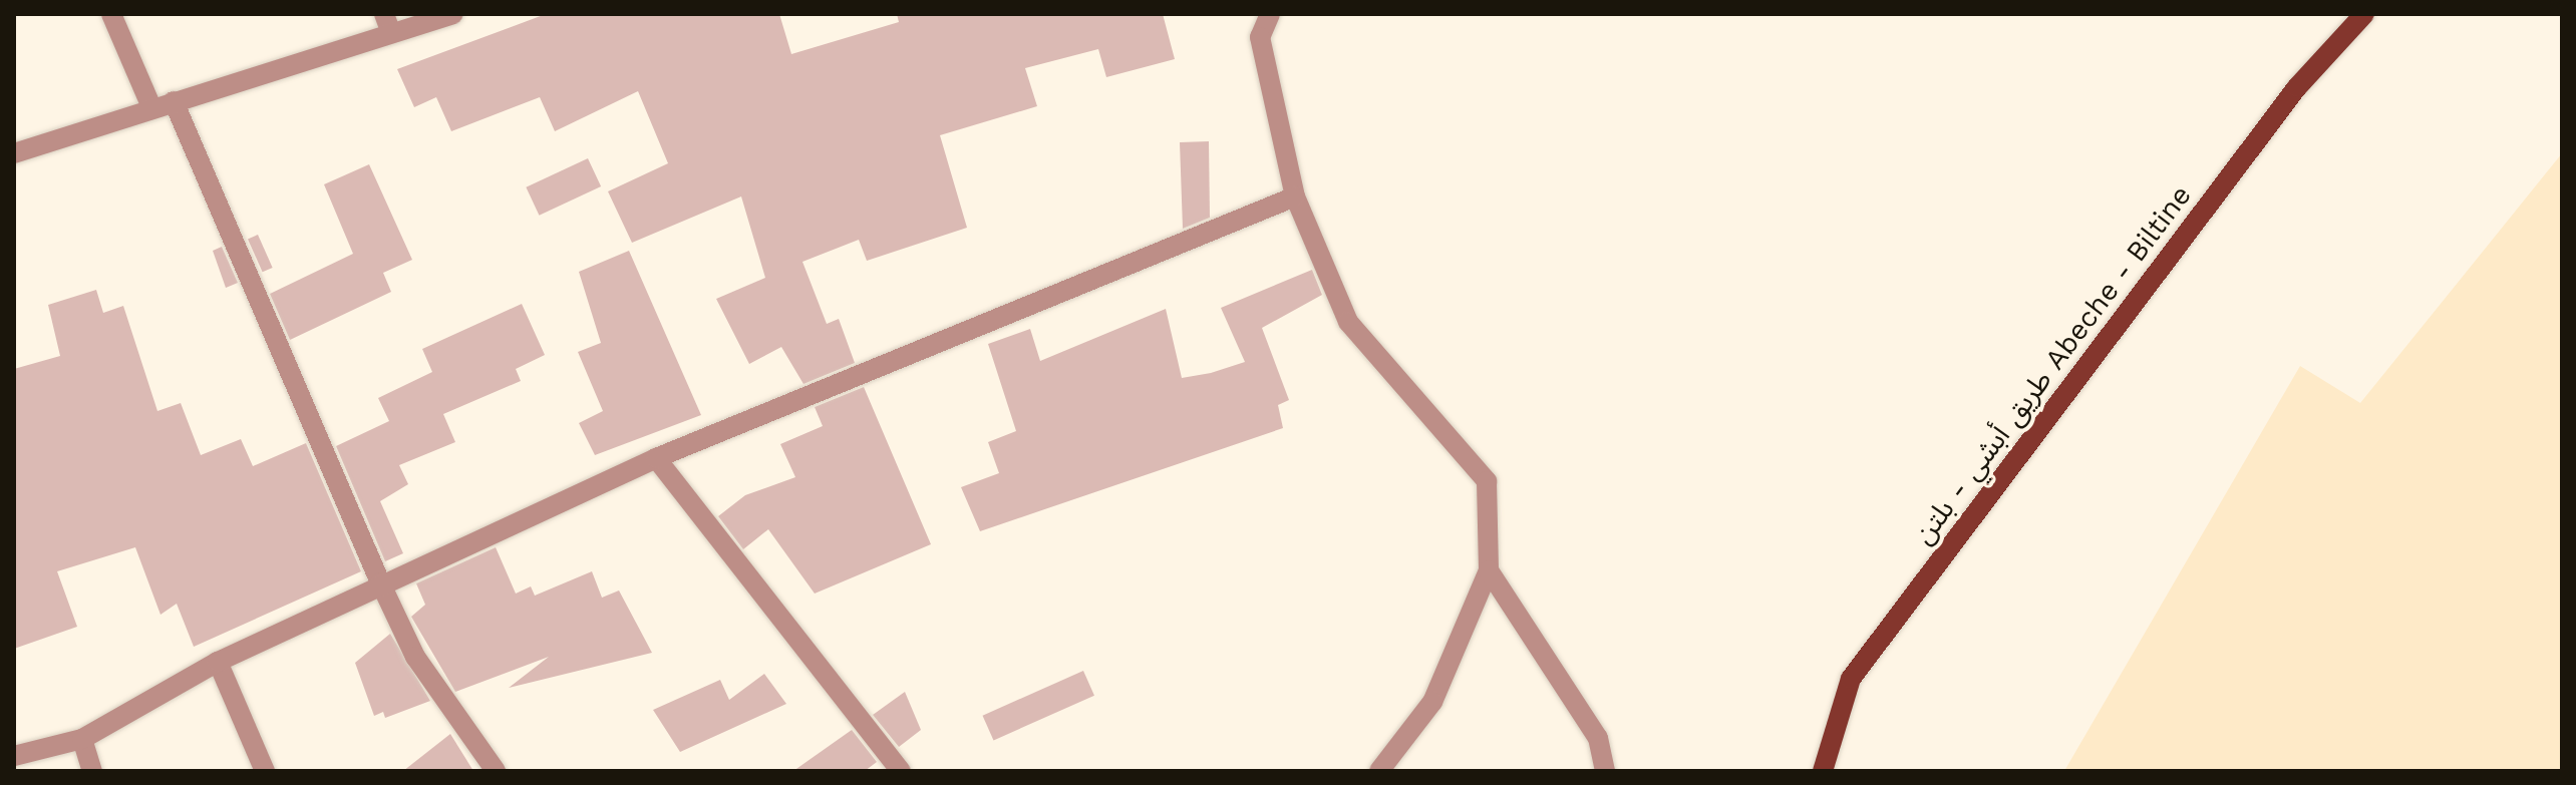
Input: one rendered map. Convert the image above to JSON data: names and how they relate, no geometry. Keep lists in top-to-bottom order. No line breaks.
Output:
{"streets":{"main road":["طريق أبشي - بلتن Abeche - Biltine"]}}
